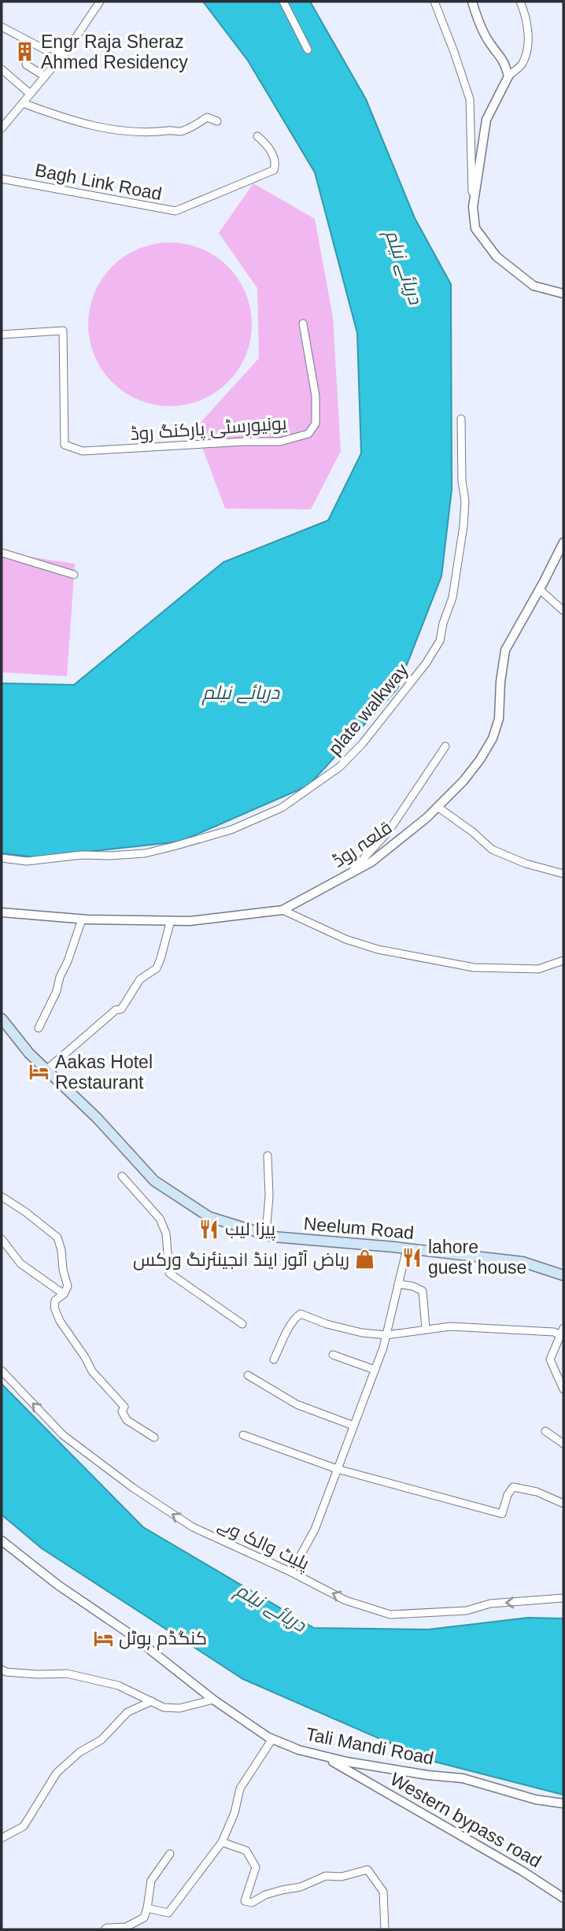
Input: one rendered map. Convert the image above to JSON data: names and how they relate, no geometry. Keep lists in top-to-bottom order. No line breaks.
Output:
{"streets":{"main road":["Neelum Road"],"street":["Bagh Link Road","یونیورسٹی پارکنگ روڈ","plate walkway","قلعہ روڈ","پلیٹ والک وے","Tali Mandi Road","Western bypass road"]},"crossings":[["Tali Mandi Road","Western bypass road"]],"one_way":["پلیٹ والک وے"],"water":["دریائے نیلم"],"places":{"building":["Engr Raja Sheraz Ahmed Residency"],"hotel":["Aakas Hotel Restaurant","کنگڈم ہوٹل"],"restaurant":["پیزا لیب","lahore guest house"],"shop":["ریاض آٹوز اینڈ انجینئرنگ ورکس"]}}
